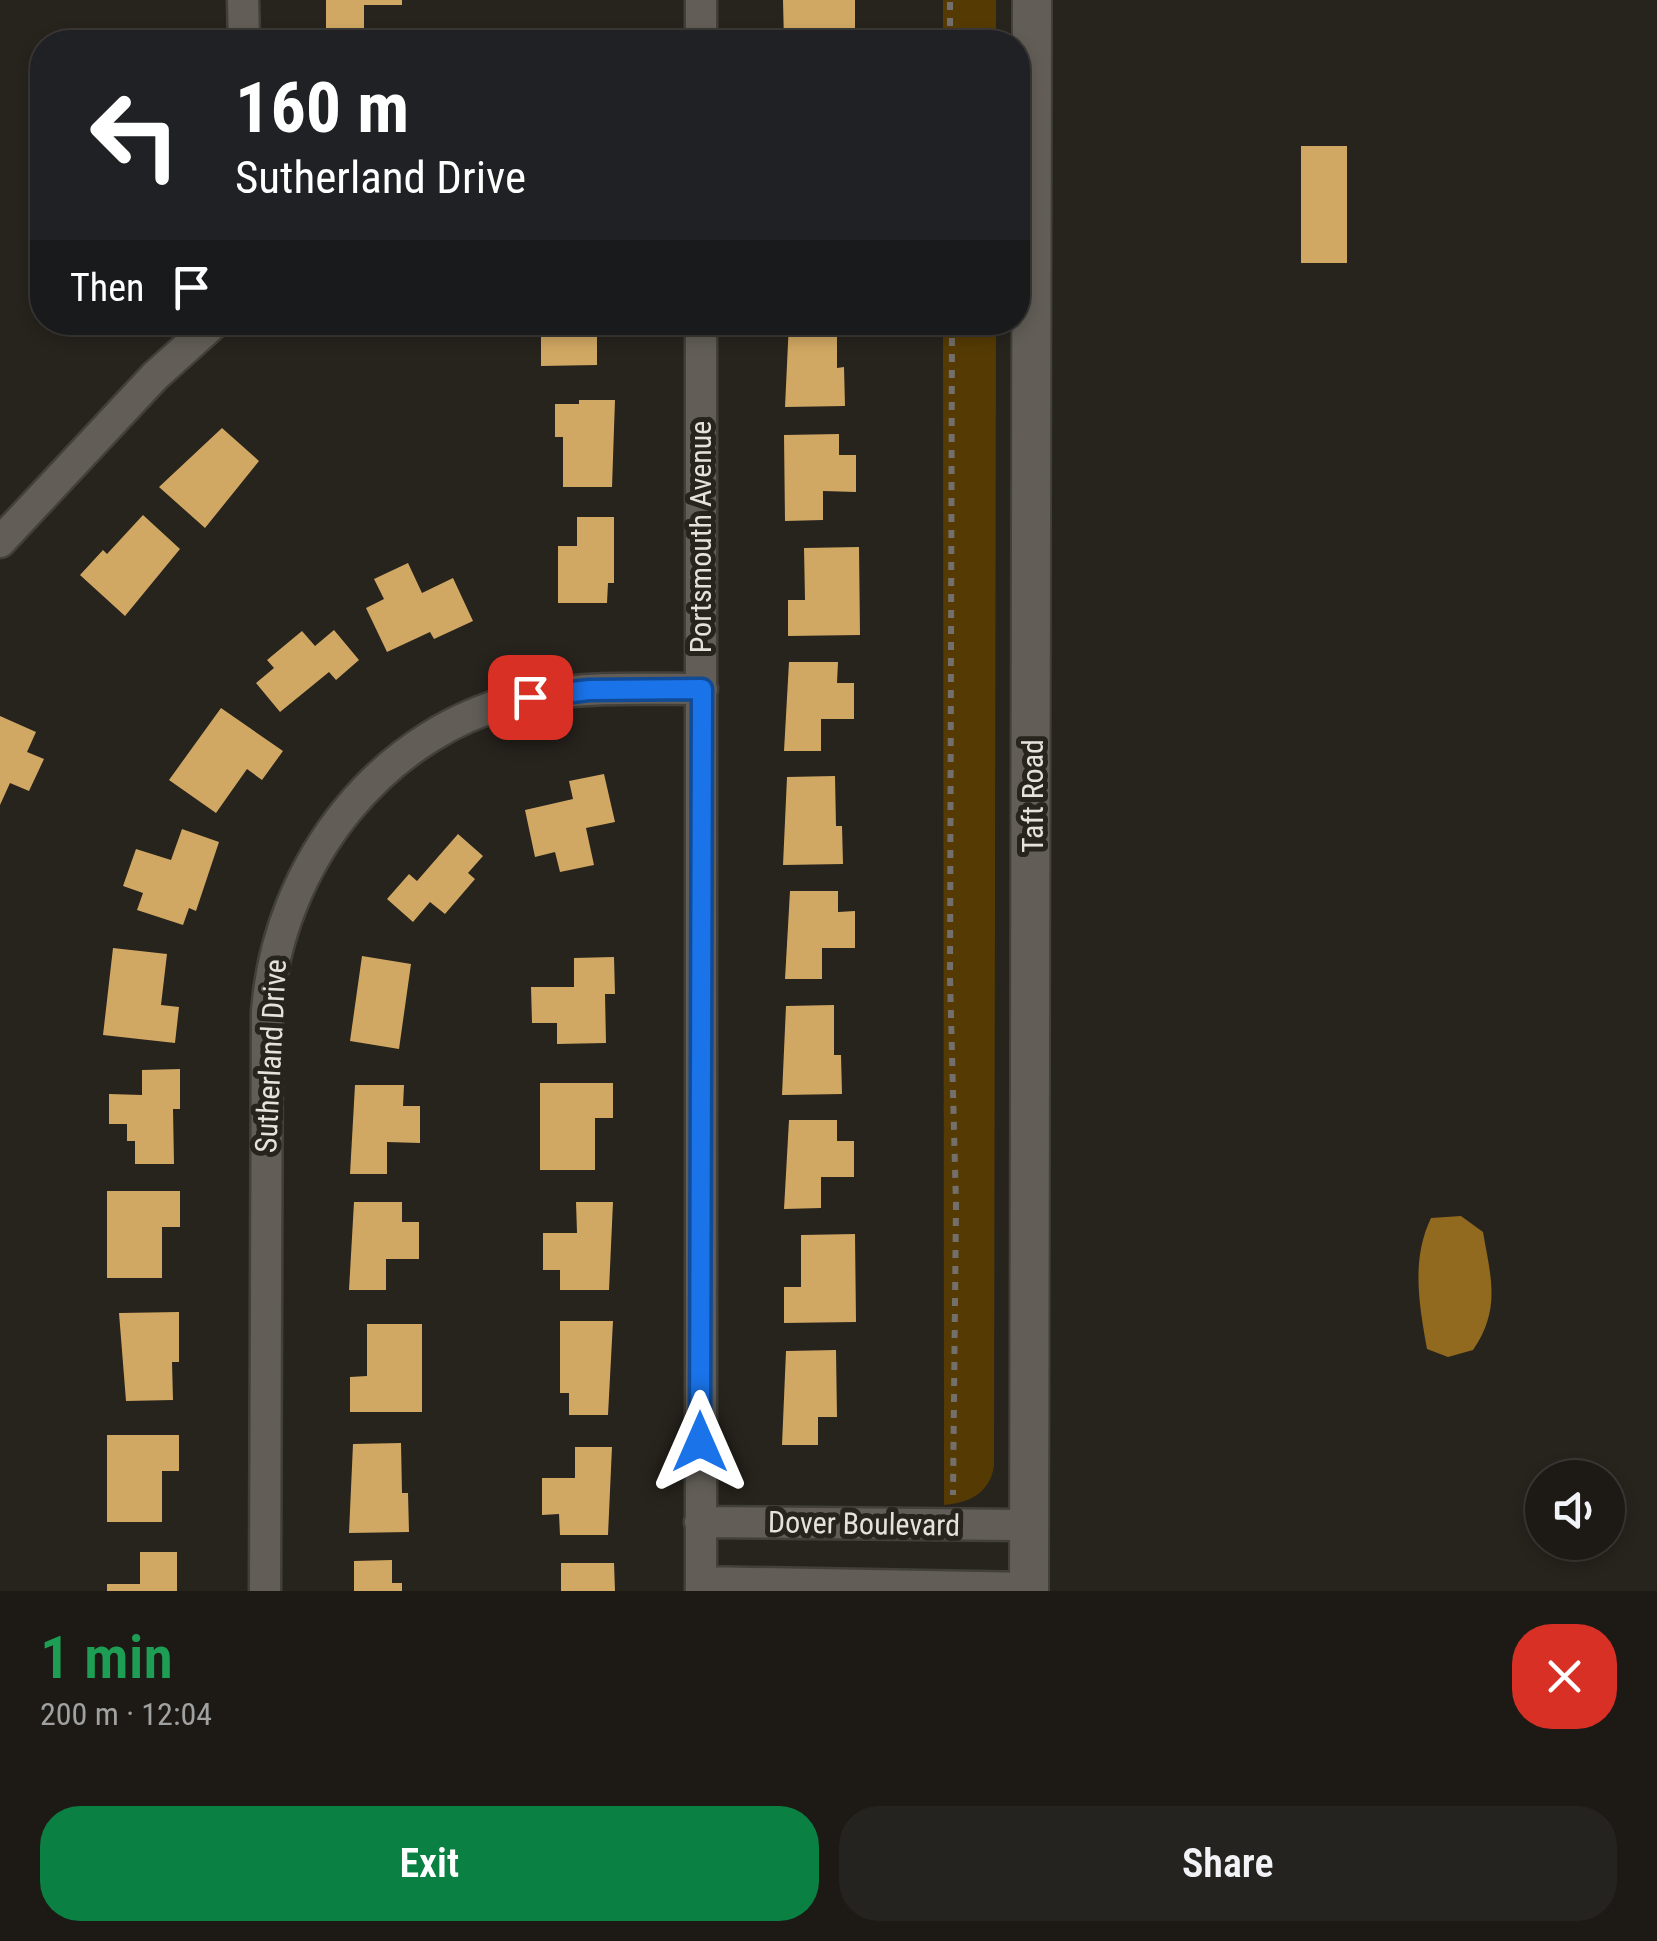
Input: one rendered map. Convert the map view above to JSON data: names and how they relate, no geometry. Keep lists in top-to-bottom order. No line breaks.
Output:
{"streets":{"street":["Portsmouth Avenue","Taft Road","Sutherland Drive","Dover Boulevard"]},"crossings":[["Portsmouth Avenue","Sutherland Drive"],["Portsmouth Avenue","Dover Boulevard"],["Taft Road","Dover Boulevard"]],"page":{"turn":["160 m","Sutherland Drive"],"then":"Then","heading":["1 min","200 m · 12:04"],"buttons":["Exit","Share"]}}
